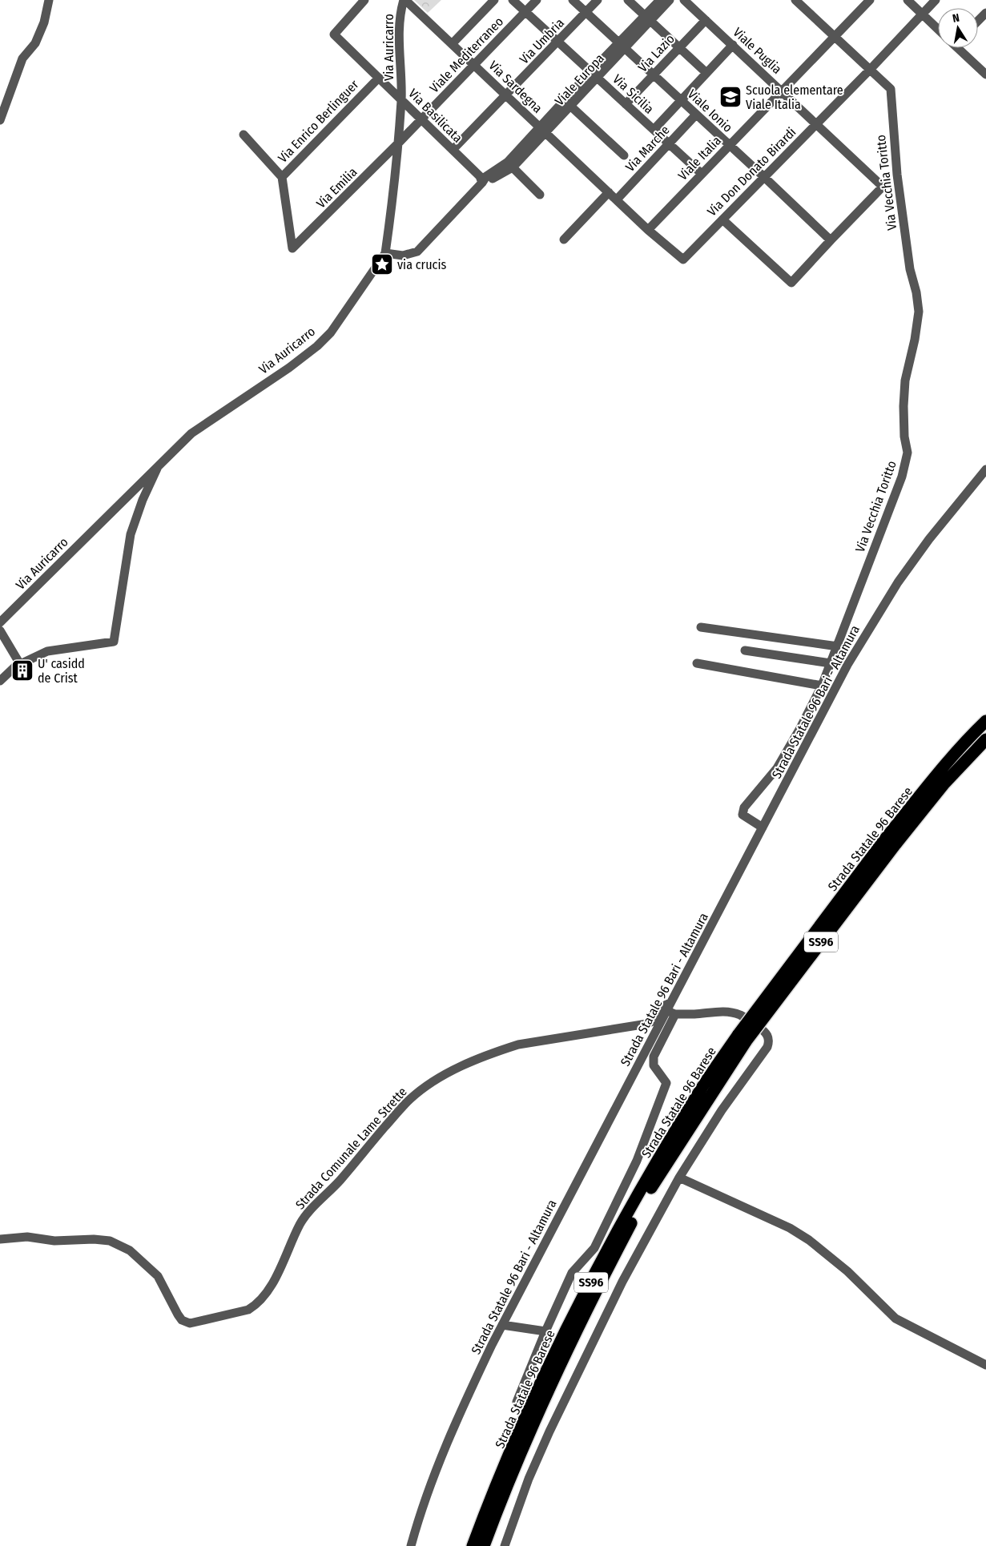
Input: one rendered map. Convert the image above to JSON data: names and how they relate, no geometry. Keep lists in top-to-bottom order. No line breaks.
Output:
{"streets":{"highway":["Strada Statale 96 Barese","SS96"],"street":["Via Umbria","Via Auricarro","Viale Puglia","Via Lazio","Viale Mediterraneo","Viale Europa","Via Sardegna","Via Sicilia","Viale Ionio","Via Basilicata","Via Enrico Berlinguer","Via Marche","Viale Italia","Via Don Donato Birardi","Via Vecchia Toritto","Via Emilia","Strada Statale 96 Bari - Altamura","Strada Comunale Lame Strette"]},"crossings":[["Via Umbria","Via Sardegna"],["Via Umbria","Via Sicilia"],["Via Umbria","Viale Ionio"],["Via Umbria","Via Basilicata"],["Via Auricarro","Viale Mediterraneo"],["Via Auricarro","Viale Europa"],["Via Auricarro","Via Sardegna"],["Via Auricarro","Via Basilicata"],["Via Auricarro","Via Emilia"],["Viale Puglia","Via Lazio"],["Viale Puglia","Viale Ionio"],["Viale Puglia","Viale Italia"],["Viale Puglia","Via Don Donato Birardi"],["Via Lazio","Via Sicilia"],["Via Lazio","Viale Ionio"],["Viale Mediterraneo","Via Sardegna"],["Viale Mediterraneo","Via Sicilia"],["Viale Mediterraneo","Via Basilicata"],["Viale Mediterraneo","Via Emilia"],["Viale Europa","Via Sardegna"],["Viale Europa","Via Sicilia"],["Viale Europa","Viale Ionio"],["Viale Europa","Via Basilicata"],["Via Sardegna","Via Marche"],["Via Sardegna","Viale Italia"],["Via Sardegna","Via Don Donato Birardi"],["Via Sicilia","Via Marche"],["Via Sicilia","Viale Italia"],["Viale Ionio","Via Marche"],["Viale Ionio","Viale Italia"],["Viale Ionio","Via Don Donato Birardi"],["Via Basilicata","Via Enrico Berlinguer"],["Via Enrico Berlinguer","Via Emilia"],["Viale Italia","Via Don Donato Birardi"],["Viale Italia","Via Vecchia Toritto"],["Via Don Donato Birardi","Via Vecchia Toritto"],["Via Vecchia Toritto","Strada Statale 96 Bari - Altamura"],["Strada Statale 96 Bari - Altamura","Strada Comunale Lame Strette"]],"places":{"school or university":["Scuola elementare Viale Italia"],"place":["via crucis"],"building":["U' casidd de Crist"]},"north":"top"}
